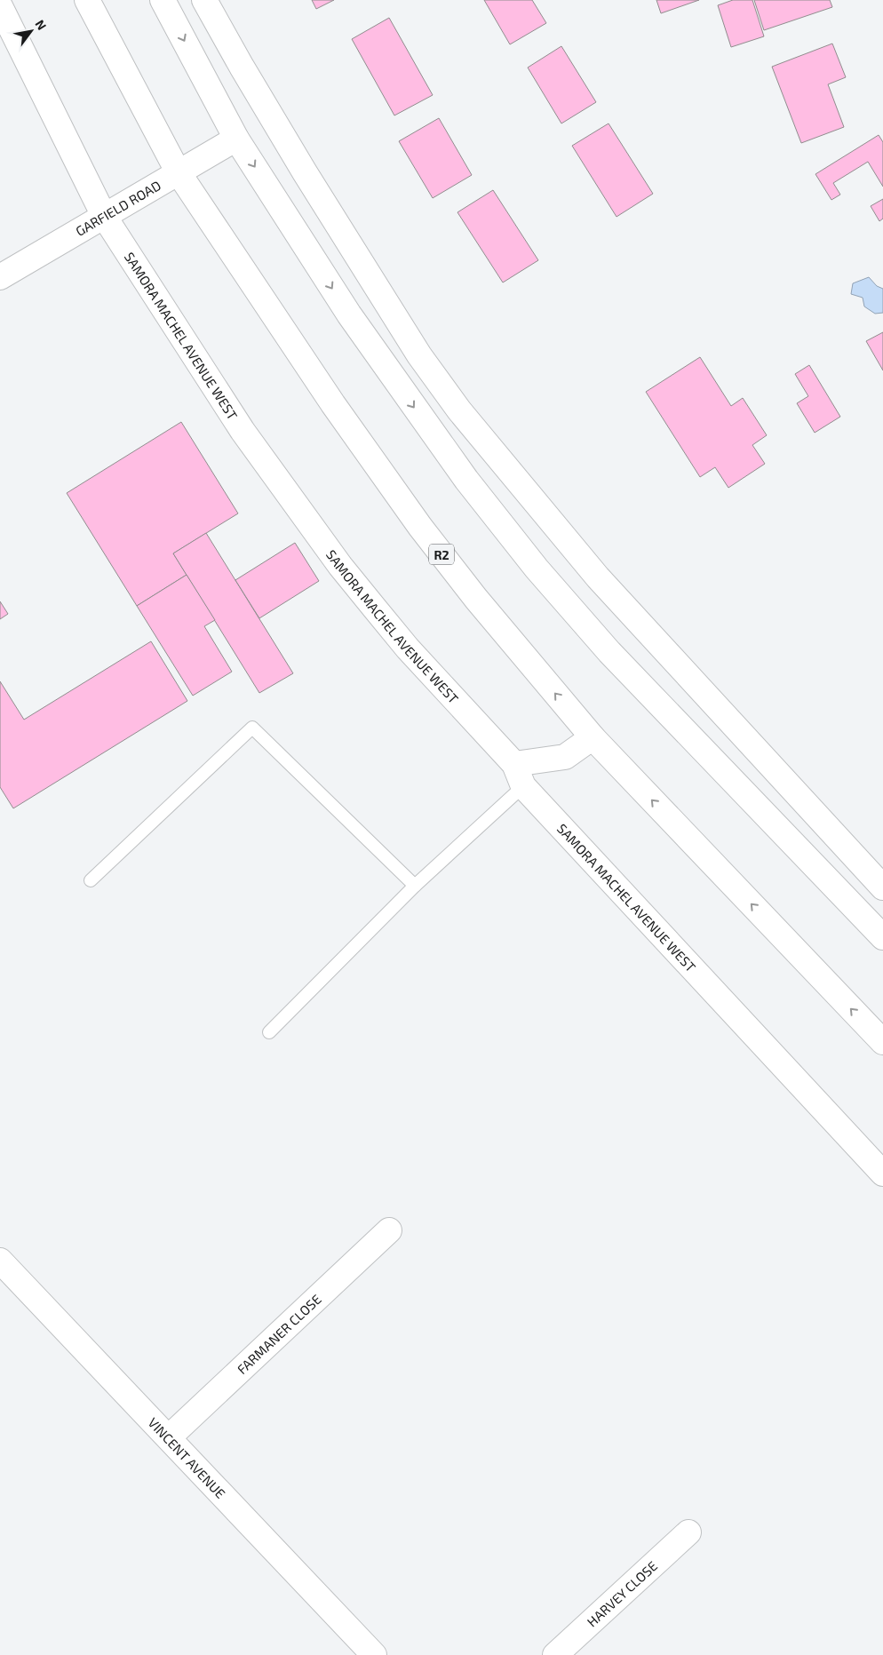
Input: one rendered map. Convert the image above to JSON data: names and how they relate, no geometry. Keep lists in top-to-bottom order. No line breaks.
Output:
{"streets":{"main road":["GARFIELD ROAD","SAMORA MACHEL AVENUE WEST","R2","FARMANER CLOSE","VINCENT AVENUE","HARVEY CLOSE"]},"crossings":[["GARFIELD ROAD","SAMORA MACHEL AVENUE WEST"],["GARFIELD ROAD","R2"],["FARMANER CLOSE","VINCENT AVENUE"]],"north":"top right"}
